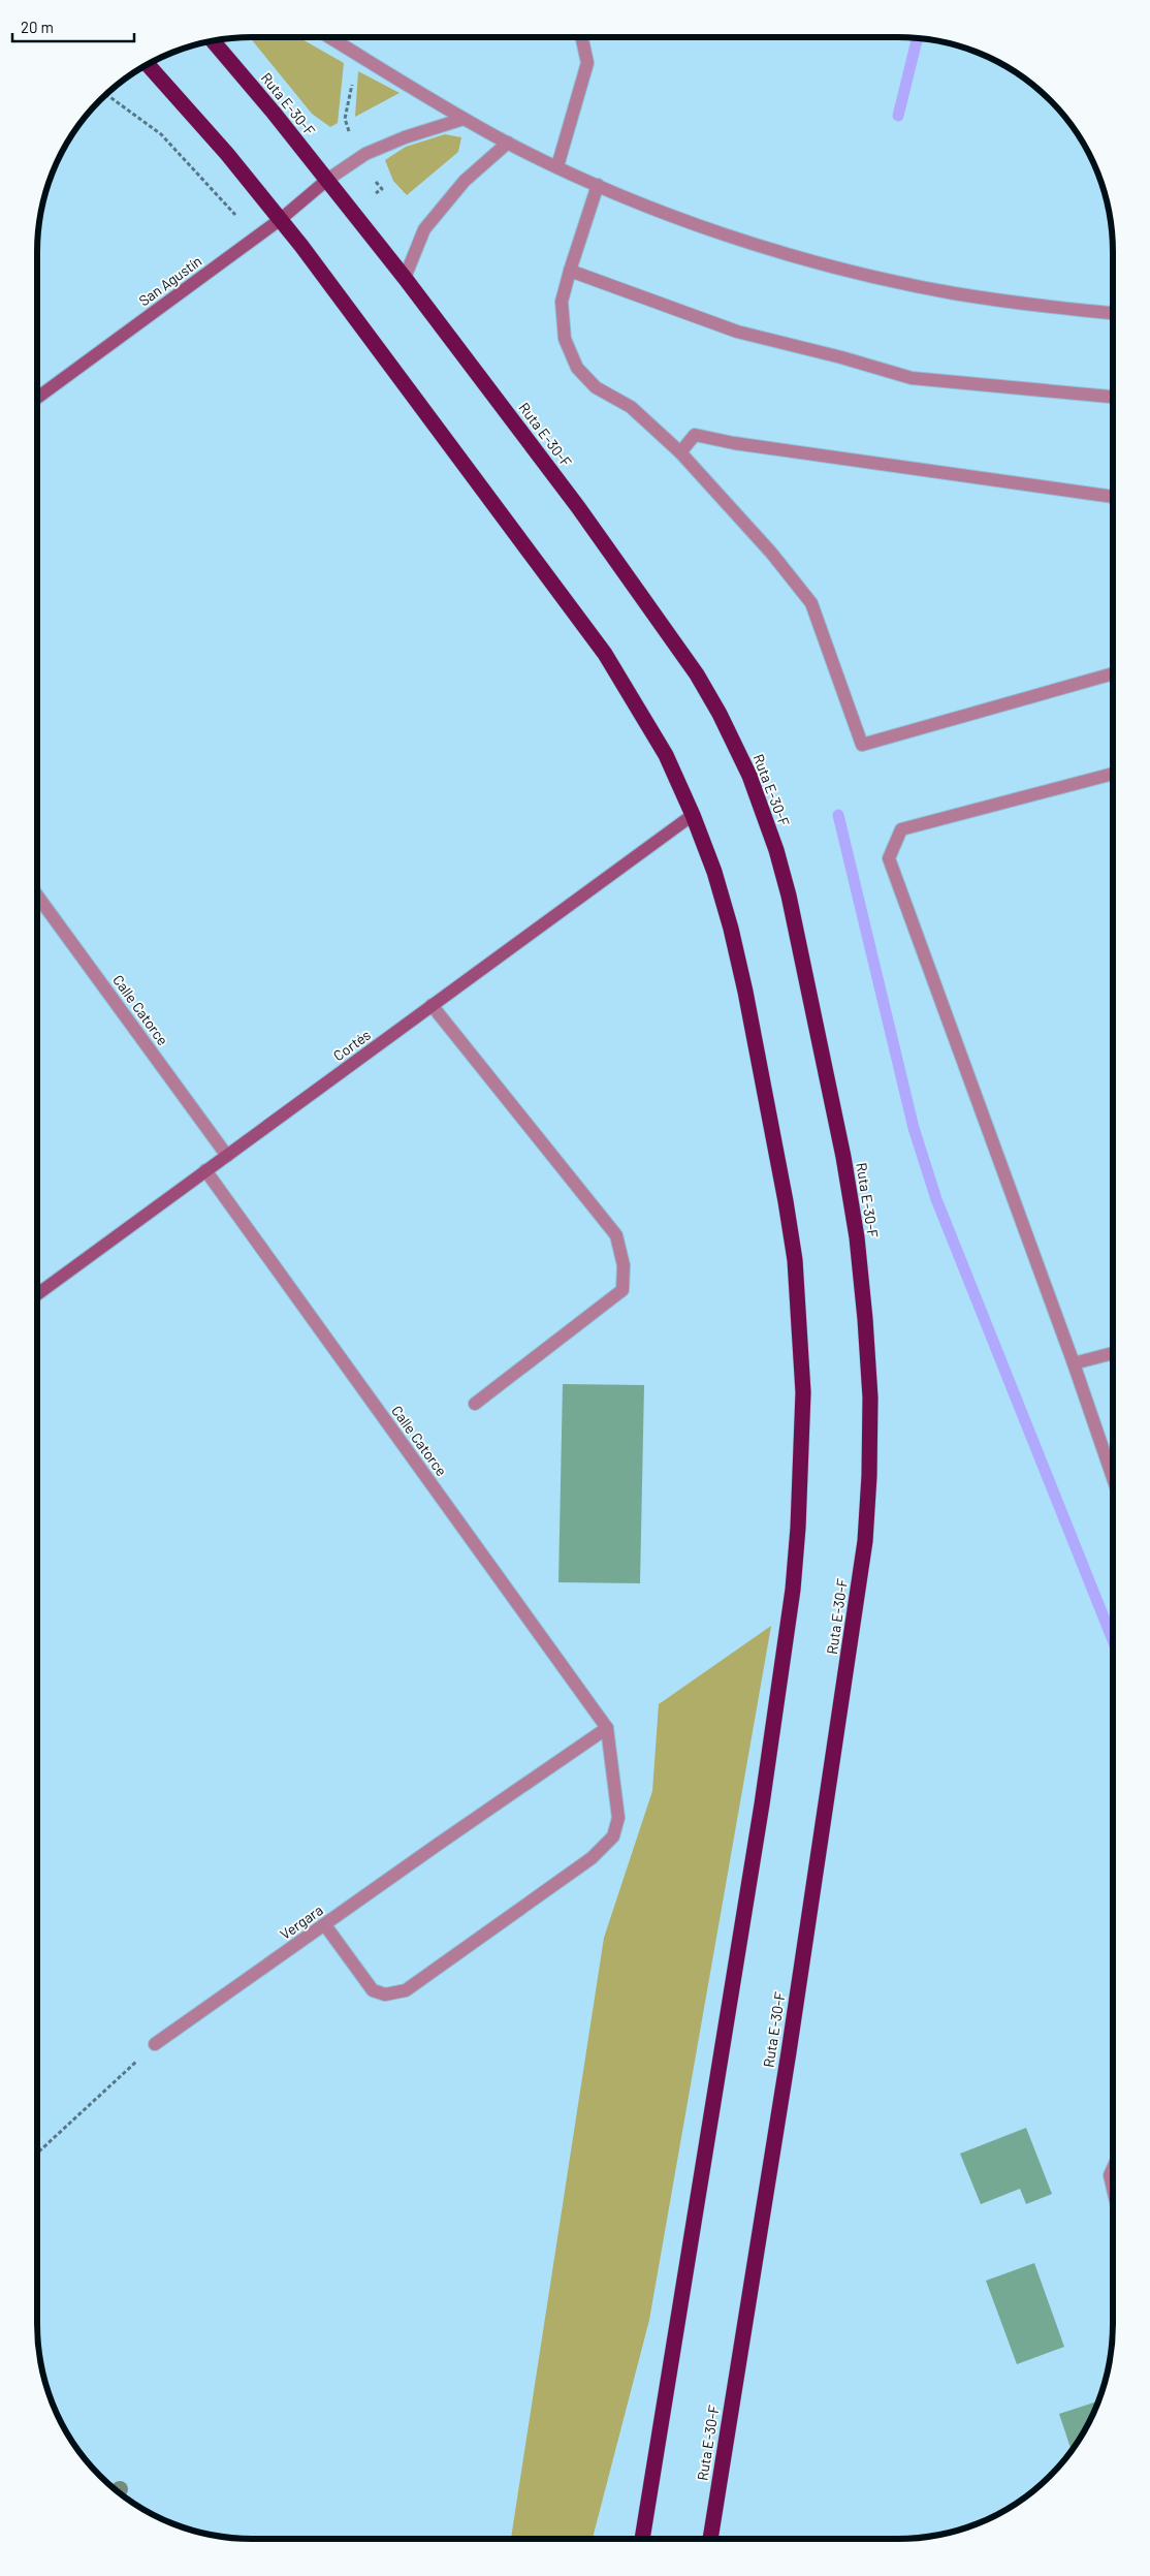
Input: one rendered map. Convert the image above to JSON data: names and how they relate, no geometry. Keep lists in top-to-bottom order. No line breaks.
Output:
{"streets":{"highway":["Ruta E-30-F"],"main road":["San Agustín","Cortés"],"street":["Calle Catorce","Vergara"]},"crossings":[["Ruta E-30-F","San Agustín"],["Calle Catorce","Cortés"],["Calle Catorce","Vergara"]],"scale_bar":"20 m"}
